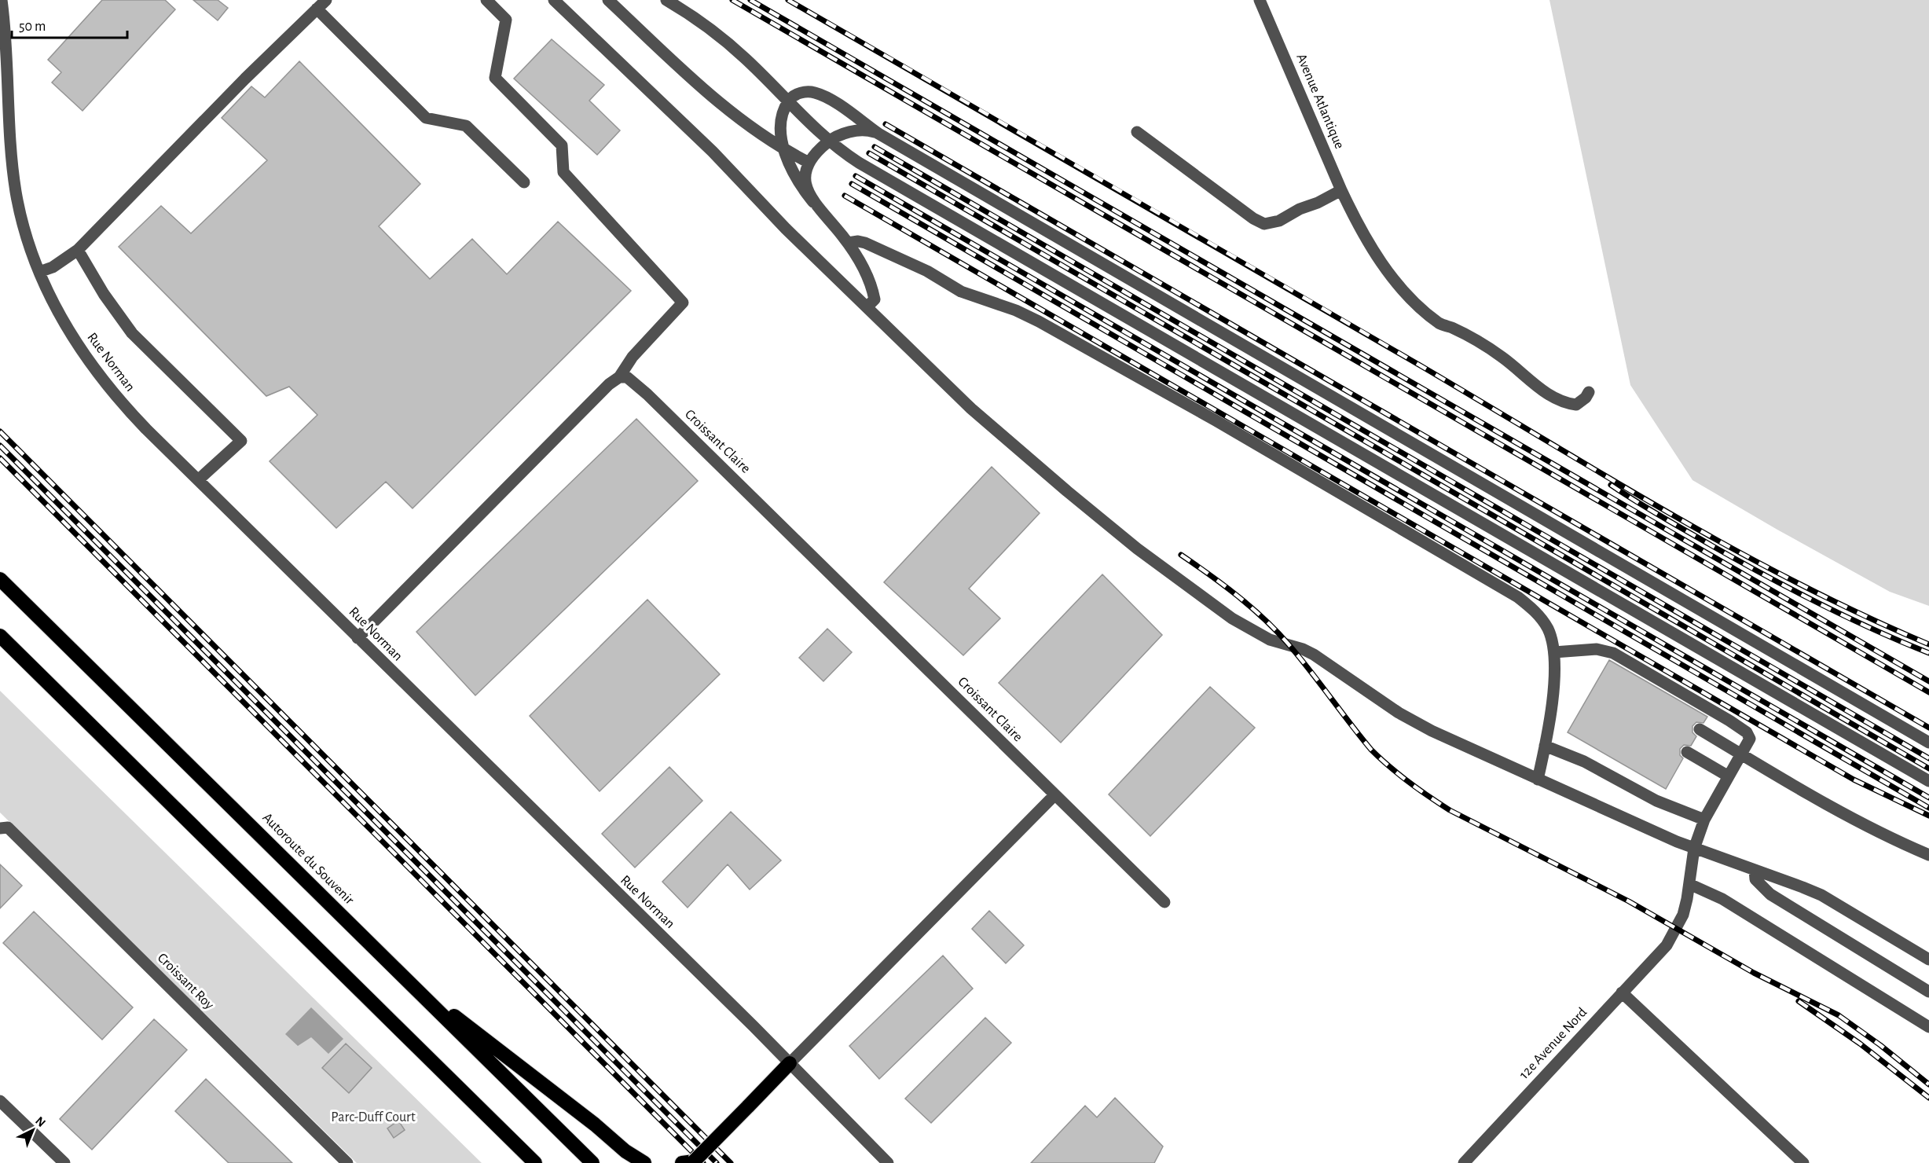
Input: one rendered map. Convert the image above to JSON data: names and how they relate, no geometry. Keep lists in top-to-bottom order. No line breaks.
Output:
{"streets":{"highway":["Autoroute du Souvenir"],"street":["Avenue Atlantique","Rue Norman","Croissant Claire","Croissant Roy","12e Avenue Nord"]},"parks":["Parc-Duff Court"],"scale_bar":"50 m","north":"top right"}
